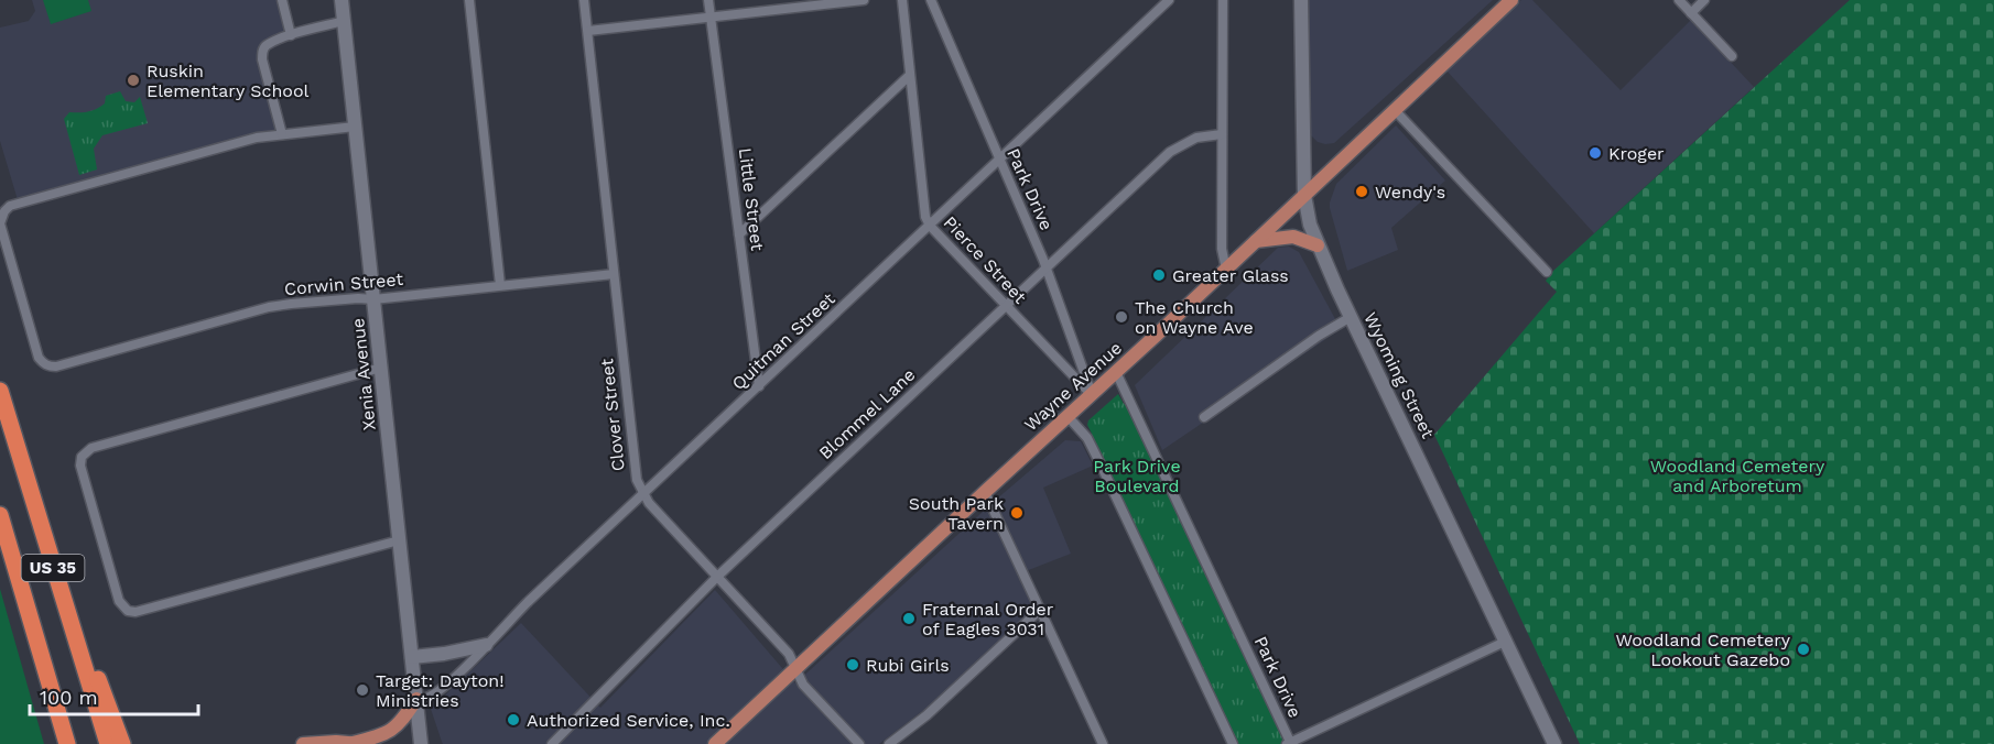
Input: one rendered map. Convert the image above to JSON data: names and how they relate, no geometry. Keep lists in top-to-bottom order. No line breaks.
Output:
{"streets":{"highway":["US 35"],"main road":["Wayne Avenue"],"street":["Park Drive","Little Street","Pierce Street","Corwin Street","Quitman Street","Xenia Avenue","Wyoming Street","Blommel Lane","Clover Street"]},"crossings":[["Park Drive","Pierce Street"],["Park Drive","Quitman Street"],["Park Drive","Wayne Avenue"],["Park Drive","Blommel Lane"],["Little Street","Quitman Street"],["Pierce Street","Quitman Street"],["Pierce Street","Wayne Avenue"],["Pierce Street","Blommel Lane"],["Corwin Street","Xenia Avenue"],["Corwin Street","Clover Street"],["Quitman Street","Xenia Avenue"],["Quitman Street","Clover Street"],["Wyoming Street","Wayne Avenue"],["Wayne Avenue","Clover Street"],["Blommel Lane","Clover Street"]],"parks":["Park Drive Boulevard","Woodland Cemetery and Arboretum"],"places":["Ruskin Elementary School","Kroger","Wendy's","Greater Glass","The Church on Wayne Ave","South Park Tavern","Fraternal Order of Eagles 3031","Woodland Cemetery Lookout Gazebo","Rubi Girls","Target: Dayton! Ministries","Authorized Service, Inc."],"scale_bar":"100 m"}
